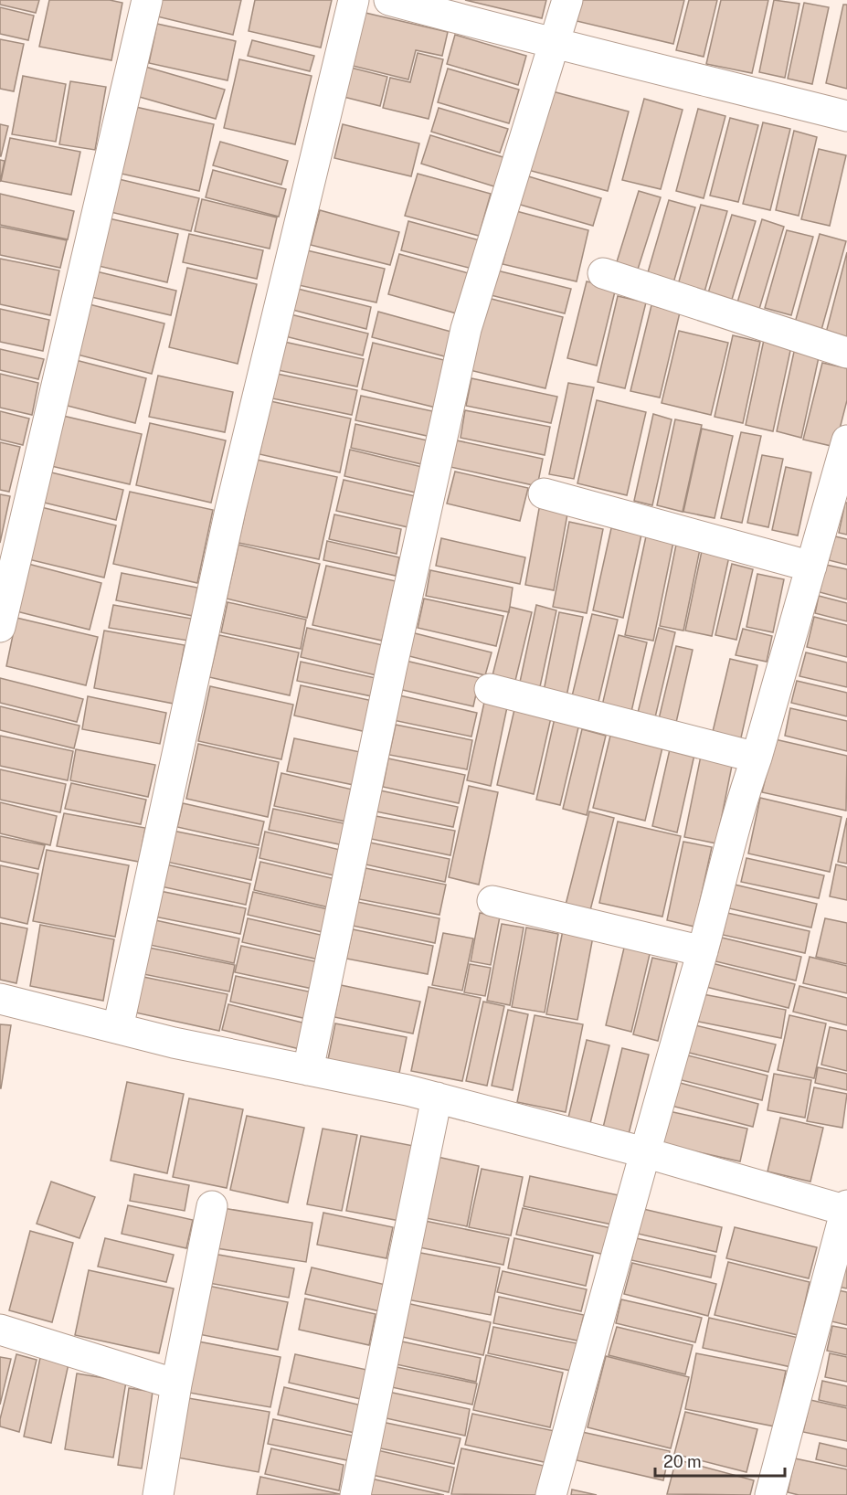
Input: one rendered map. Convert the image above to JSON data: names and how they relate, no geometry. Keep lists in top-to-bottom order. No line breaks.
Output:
{"scale_bar":"20 m"}
